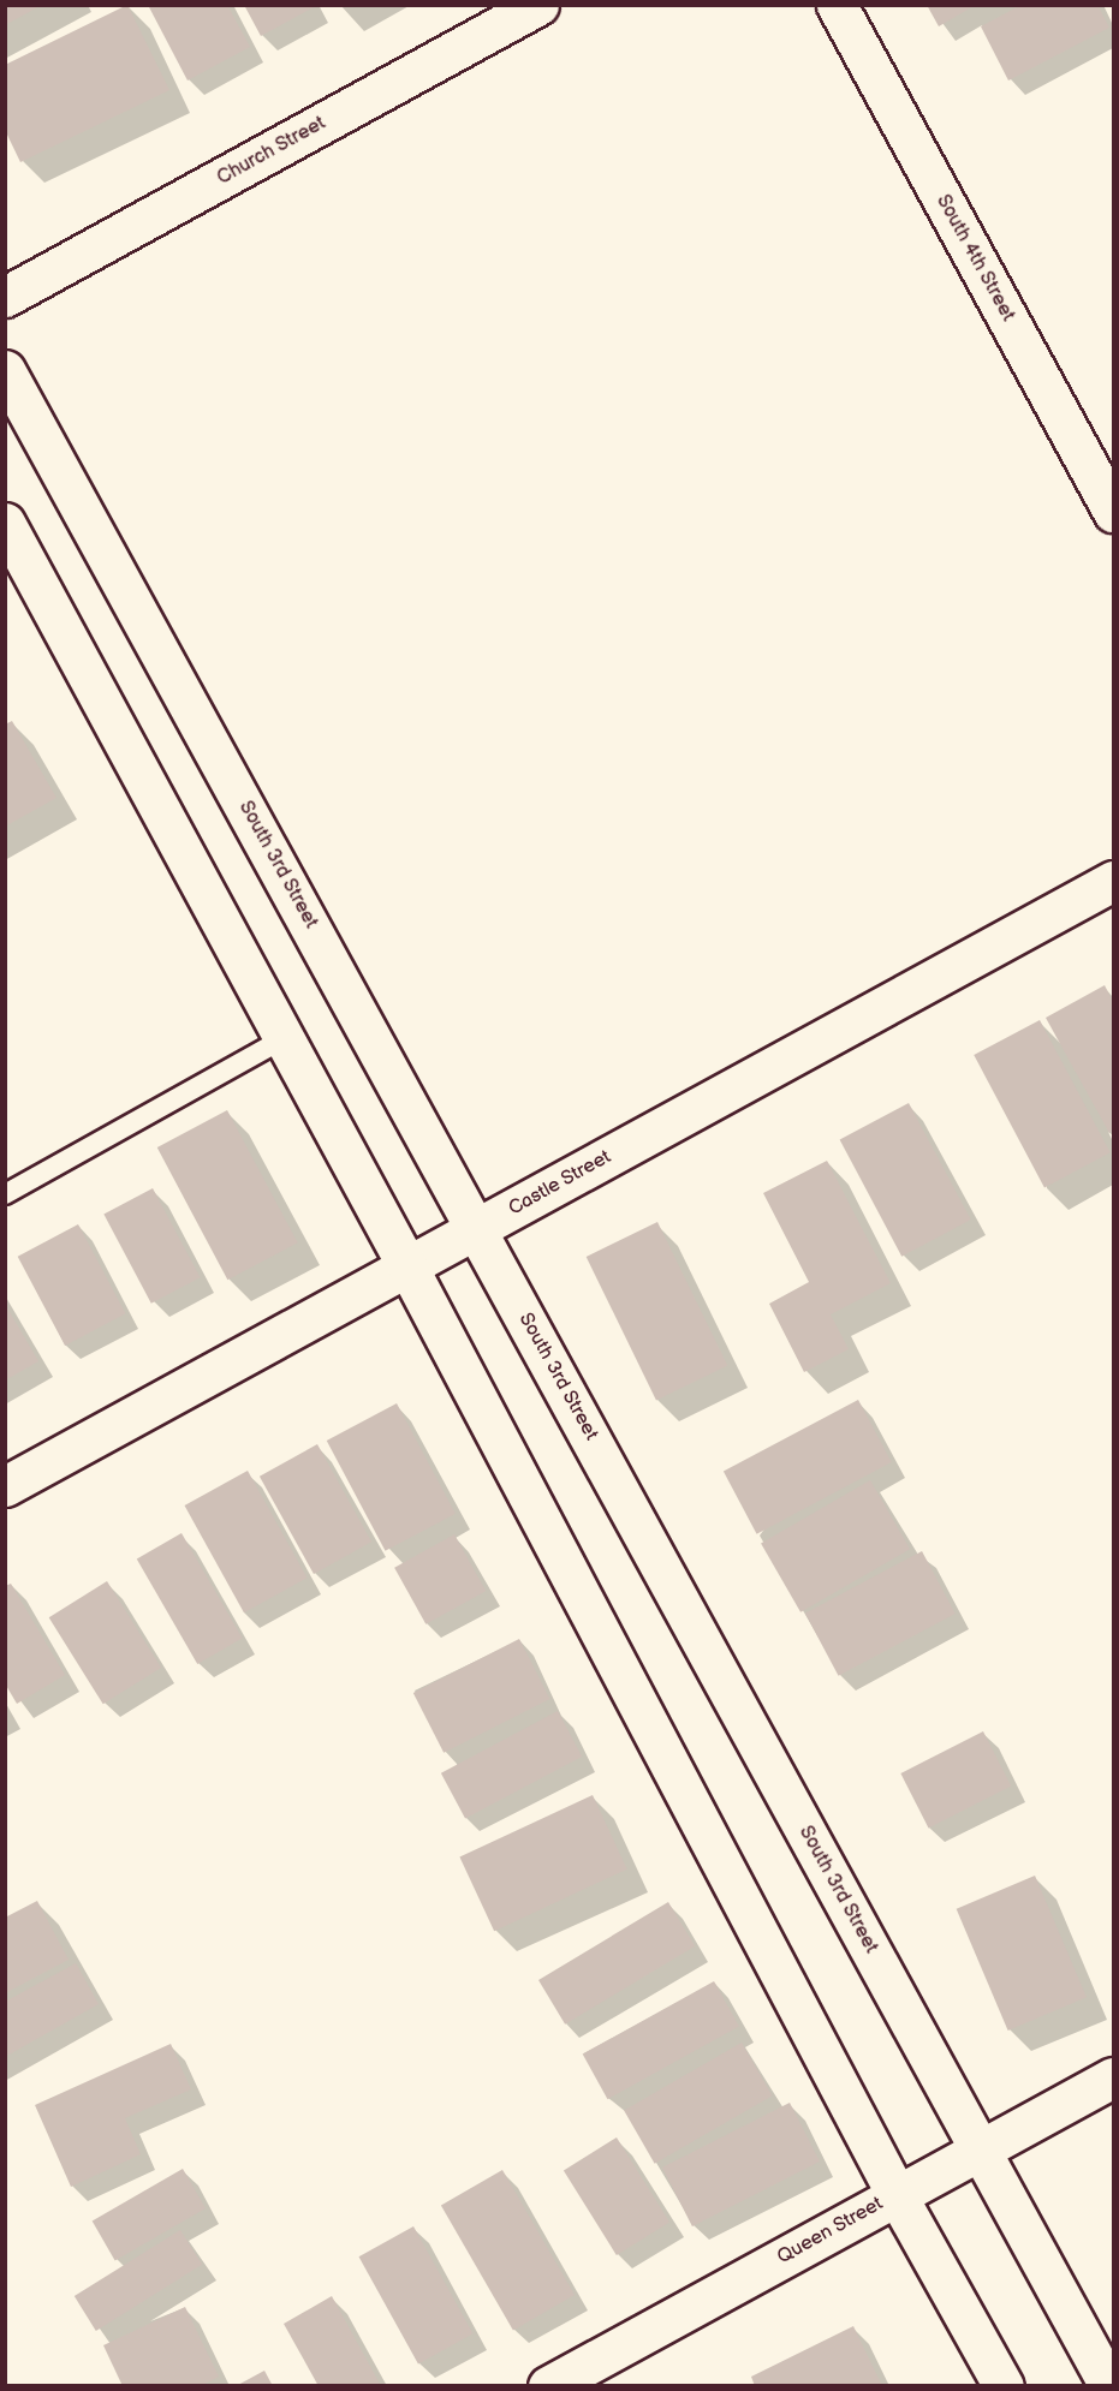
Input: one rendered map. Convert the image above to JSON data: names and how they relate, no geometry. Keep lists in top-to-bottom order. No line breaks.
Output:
{"streets":{"main road":["Church Street","South 4th Street","South 3rd Street","Castle Street","Queen Street"]},"crossings":[["South 3rd Street","Castle Street"],["South 3rd Street","Queen Street"]]}
